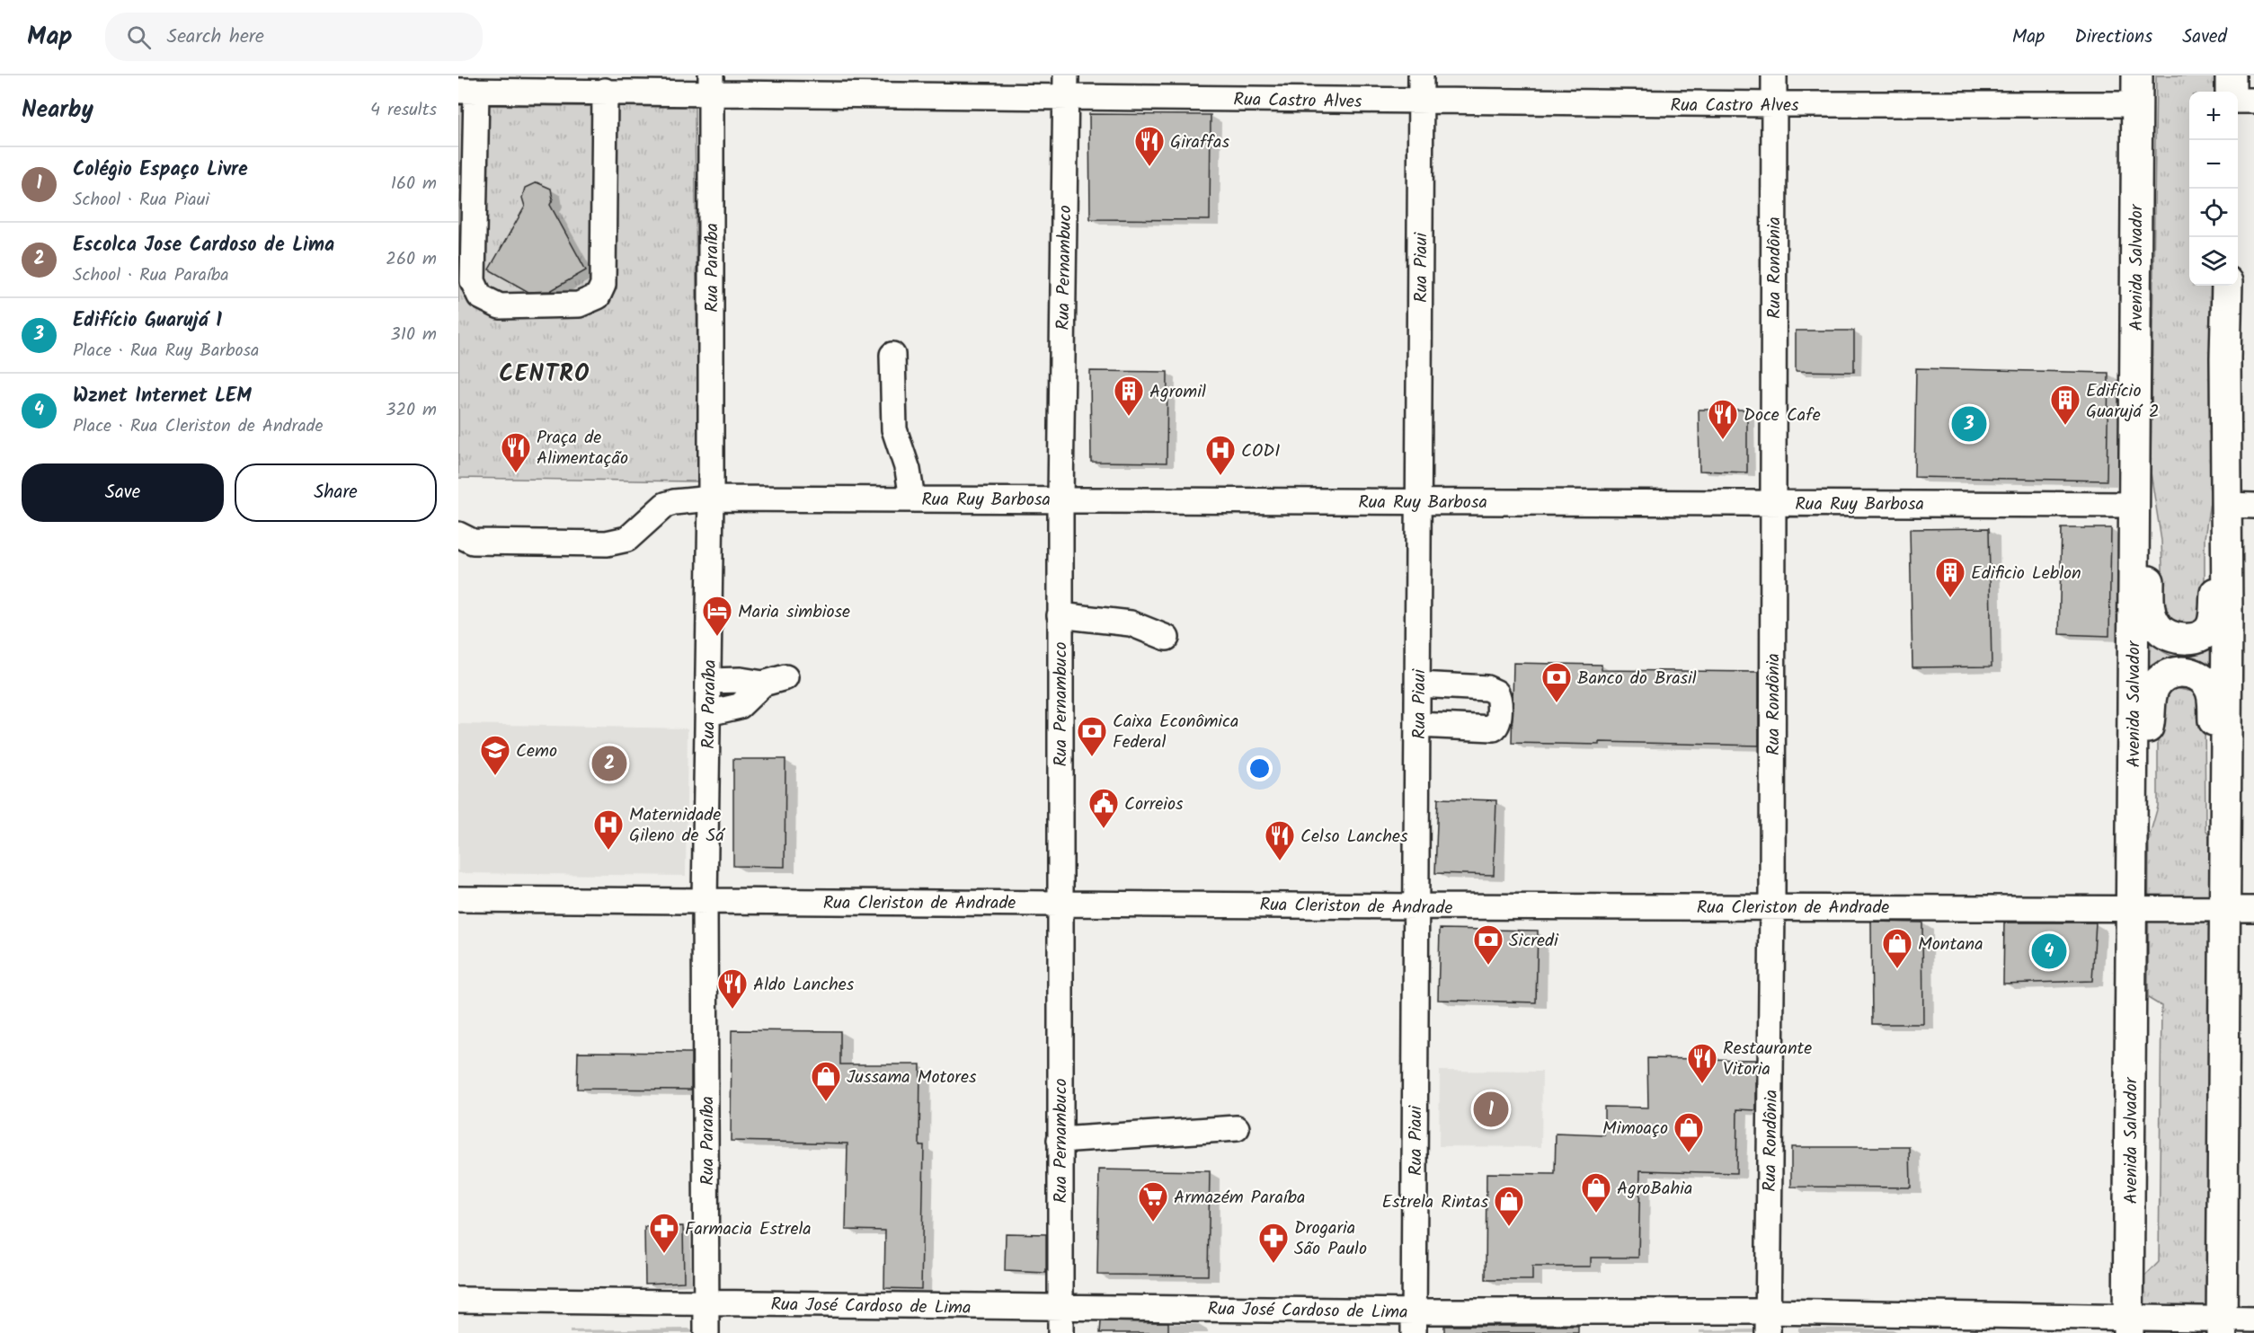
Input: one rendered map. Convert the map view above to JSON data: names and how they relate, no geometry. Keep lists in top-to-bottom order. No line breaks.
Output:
{"streets":{"main road":["Avenida Salvador"],"street":["Rua Castro Alves","Rua Paraíba","Rua Pernambuco","Rua Piaui","Rua Rondônia","Rua Ruy Barbosa","Rua Cleriston de Andrade","Rua José Cardoso de Lima"]},"crossings":[["Rua Castro Alves","Rua Paraíba"],["Rua Castro Alves","Rua Pernambuco"],["Rua Castro Alves","Rua Piaui"],["Rua Castro Alves","Rua Rondônia"],["Rua Castro Alves","Avenida Salvador"],["Rua Paraíba","Rua Ruy Barbosa"],["Rua Paraíba","Rua Cleriston de Andrade"],["Rua Paraíba","Rua José Cardoso de Lima"],["Rua Pernambuco","Rua Ruy Barbosa"],["Rua Pernambuco","Rua Cleriston de Andrade"],["Rua Pernambuco","Rua José Cardoso de Lima"],["Rua Piaui","Rua Ruy Barbosa"],["Rua Piaui","Rua Cleriston de Andrade"],["Rua Piaui","Rua José Cardoso de Lima"],["Rua Rondônia","Rua Ruy Barbosa"],["Rua Rondônia","Rua Cleriston de Andrade"],["Rua Rondônia","Rua José Cardoso de Lima"],["Avenida Salvador","Rua Ruy Barbosa"],["Avenida Salvador","Rua Cleriston de Andrade"],["Avenida Salvador","Rua José Cardoso de Lima"]],"districts":["CENTRO"],"places":{"restaurant":["Giraffas","Doce Cafe","Praça de Alimentação","Celso Lanches","Aldo Lanches","Restaurante Vitoria"],"building":["Agromil","Edifício Guarujá 2","Edificio Leblon"],"hospital":["CODI","Maternidade Gileno de Sá"],"hotel":["Maria simbiose"],"bank":["Banco do Brasil","Caixa Econômica Federal","Sicredi"],"school or university":["Cemo"],"public building":["Correios"],"shop":["Montana","Jussama Motores","Mimoaço","AgroBahia","Estrela Rintas"],"supermarket":["Armazém Paraíba"],"pharmacy":["Farmacia Estrela","Drogaria São Paulo"]},"page":{"header":"Map","search":"Search here","nav":["Map","Directions","Saved"],"heading":["Nearby","4 results"],"map_buttons":["+","−"],"list":[{"mark":"1","name":"Colégio Espaço Livre","note":"School · Rua Piaui","value":"160 m"},{"mark":"2","name":"Escolca Jose Cardoso de Lima","note":"School · Rua Paraíba","value":"260 m"},{"mark":"3","name":"Edifício Guarujá 1","note":"Place · Rua Ruy Barbosa","value":"310 m"},{"mark":"4","name":"Wznet Internet LEM","note":"Place · Rua Cleriston de Andrade","value":"320 m"}],"pins":["3","2","4","1"],"buttons":["Save","Share"]}}
